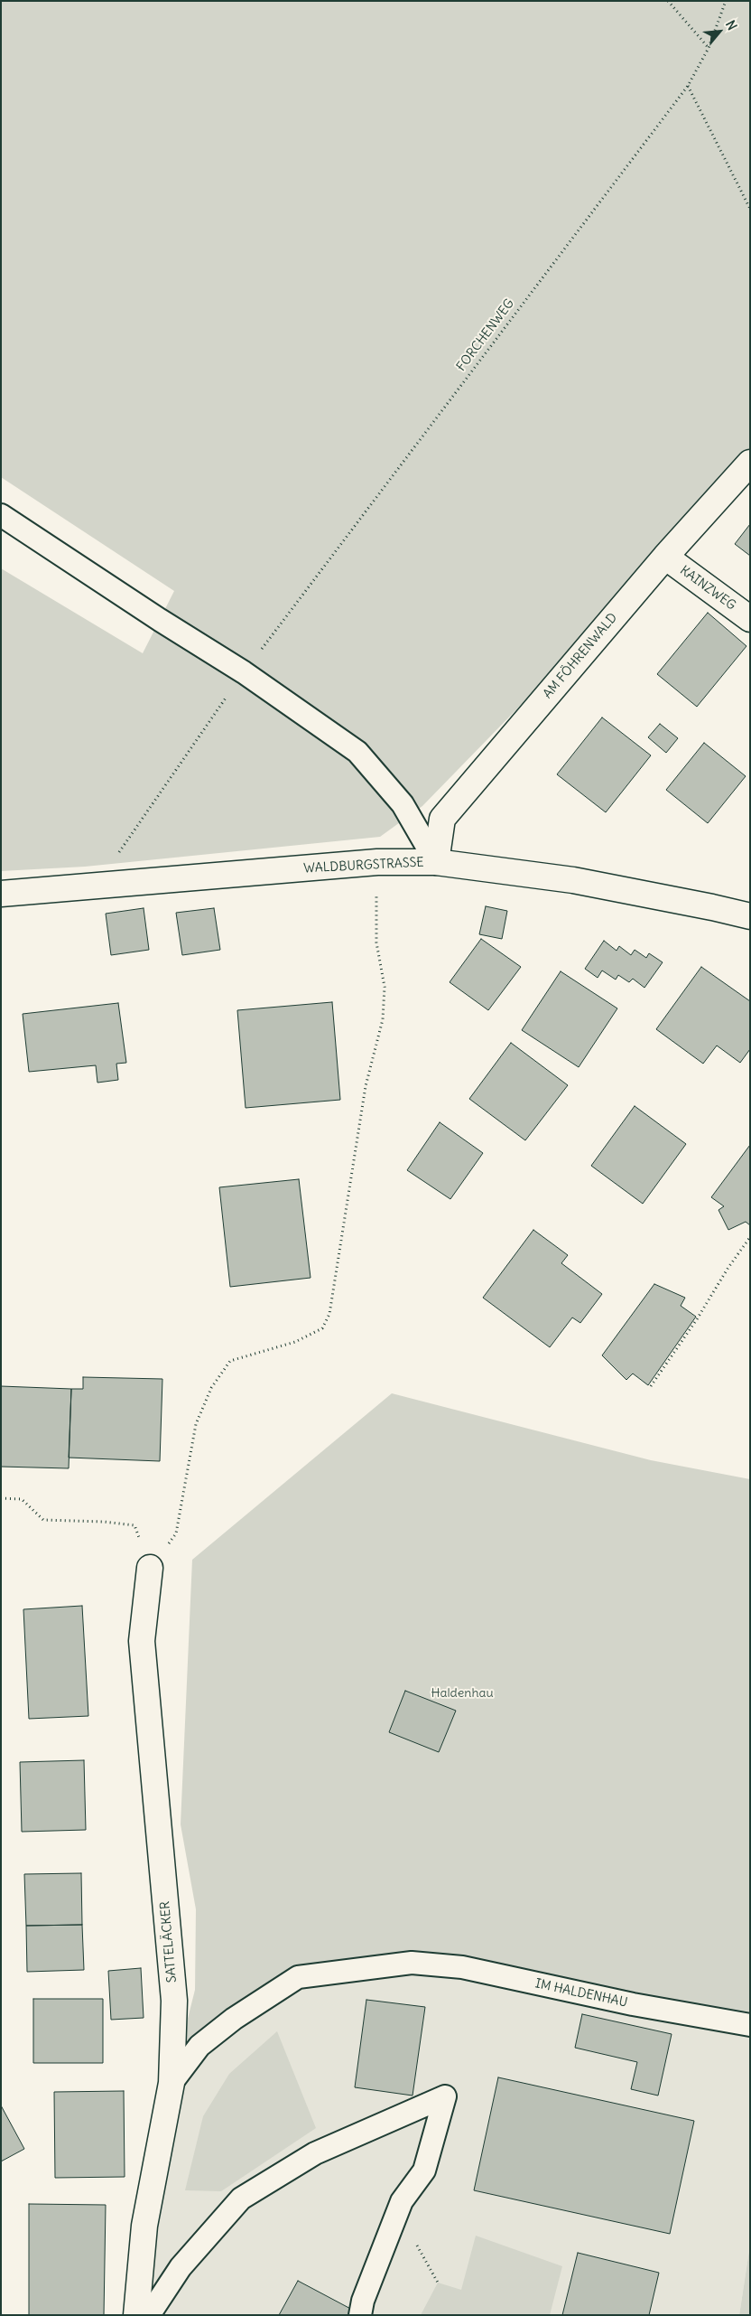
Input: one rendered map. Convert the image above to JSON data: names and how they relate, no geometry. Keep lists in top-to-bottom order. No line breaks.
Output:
{"streets":{"street":["KAINZWEG","AM FÖHRENWALD","WALDBURGSTRASSE","SATTELÄCKER"],"lane":["IM HALDENHAU"],"path":["FORCHENWEG"]},"crossings":[["FORCHENWEG","WALDBURGSTRASSE"],["KAINZWEG","AM FÖHRENWALD"],["AM FÖHRENWALD","WALDBURGSTRASSE"],["SATTELÄCKER","IM HALDENHAU"]],"parks":["Haldenhau"],"north":"top right"}
